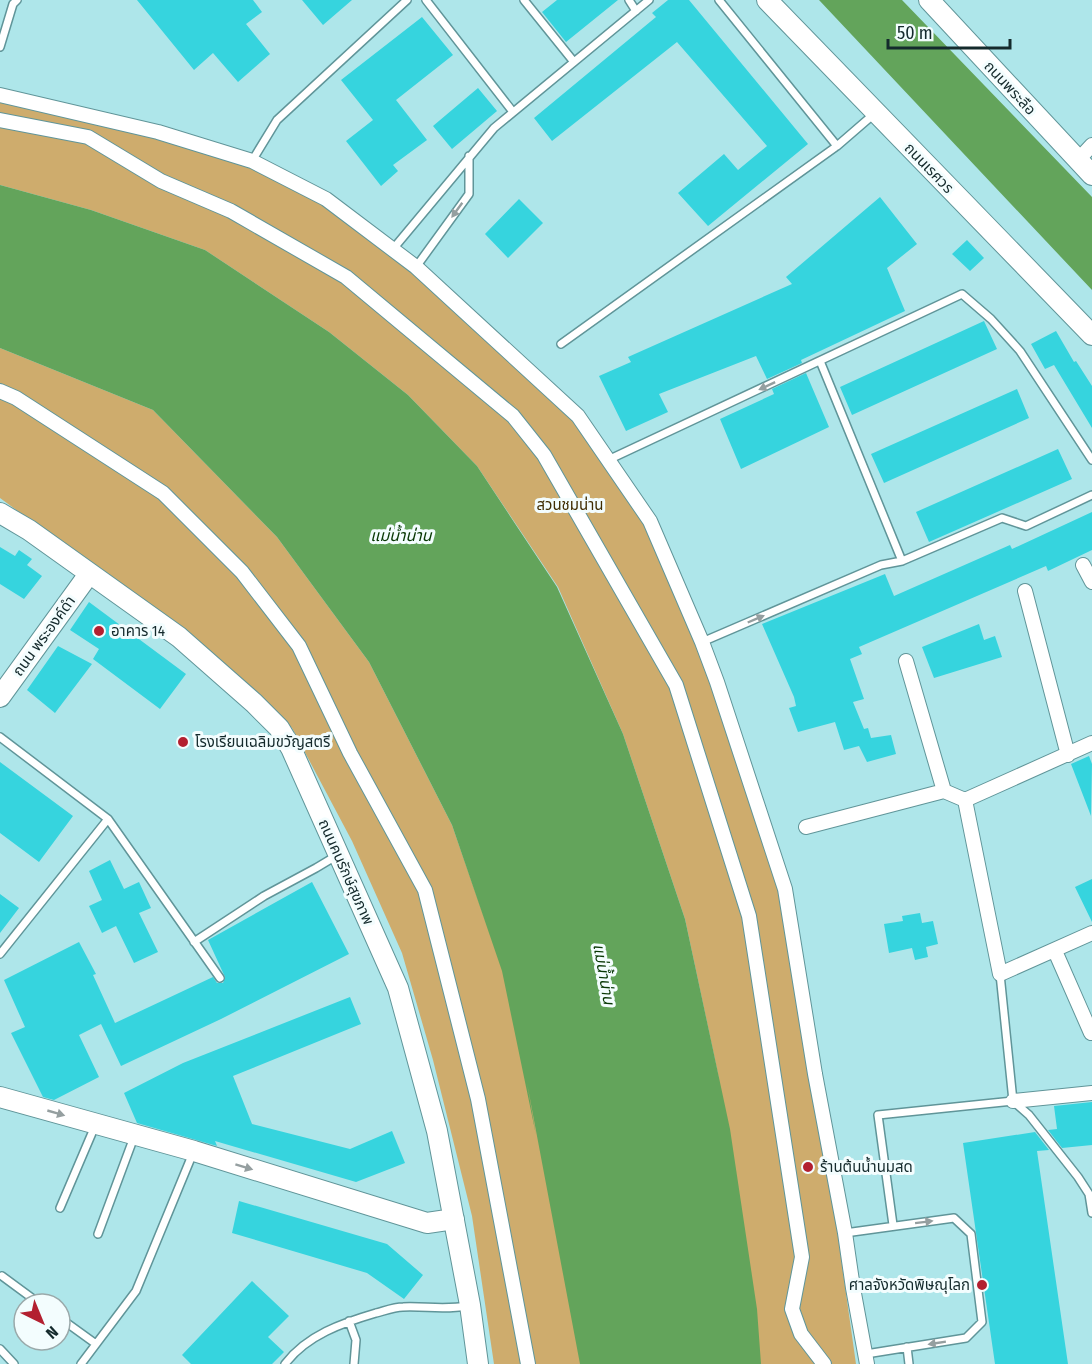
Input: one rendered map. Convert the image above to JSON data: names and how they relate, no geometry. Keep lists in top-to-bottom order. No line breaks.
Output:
{"streets":{"street":["ถนนพระลือ","ถนนเรศวร","ถนน พระองค์ดำ","ถนนคนรักษ์สุขภาพ"]},"crossings":[["ถนน พระองค์ดำ","ถนนคนรักษ์สุขภาพ"]],"water":["แม่น้ำน่าน"],"parks":["สวนชมน่าน"],"places":["อาคาร 14","โรงเรียนเฉลิมขวัญสตรี","ร้านต้นน้ำนมสด","ศาลจังหวัดพิษณุโลก"],"scale_bar":"50 m","north":"bottom right"}
